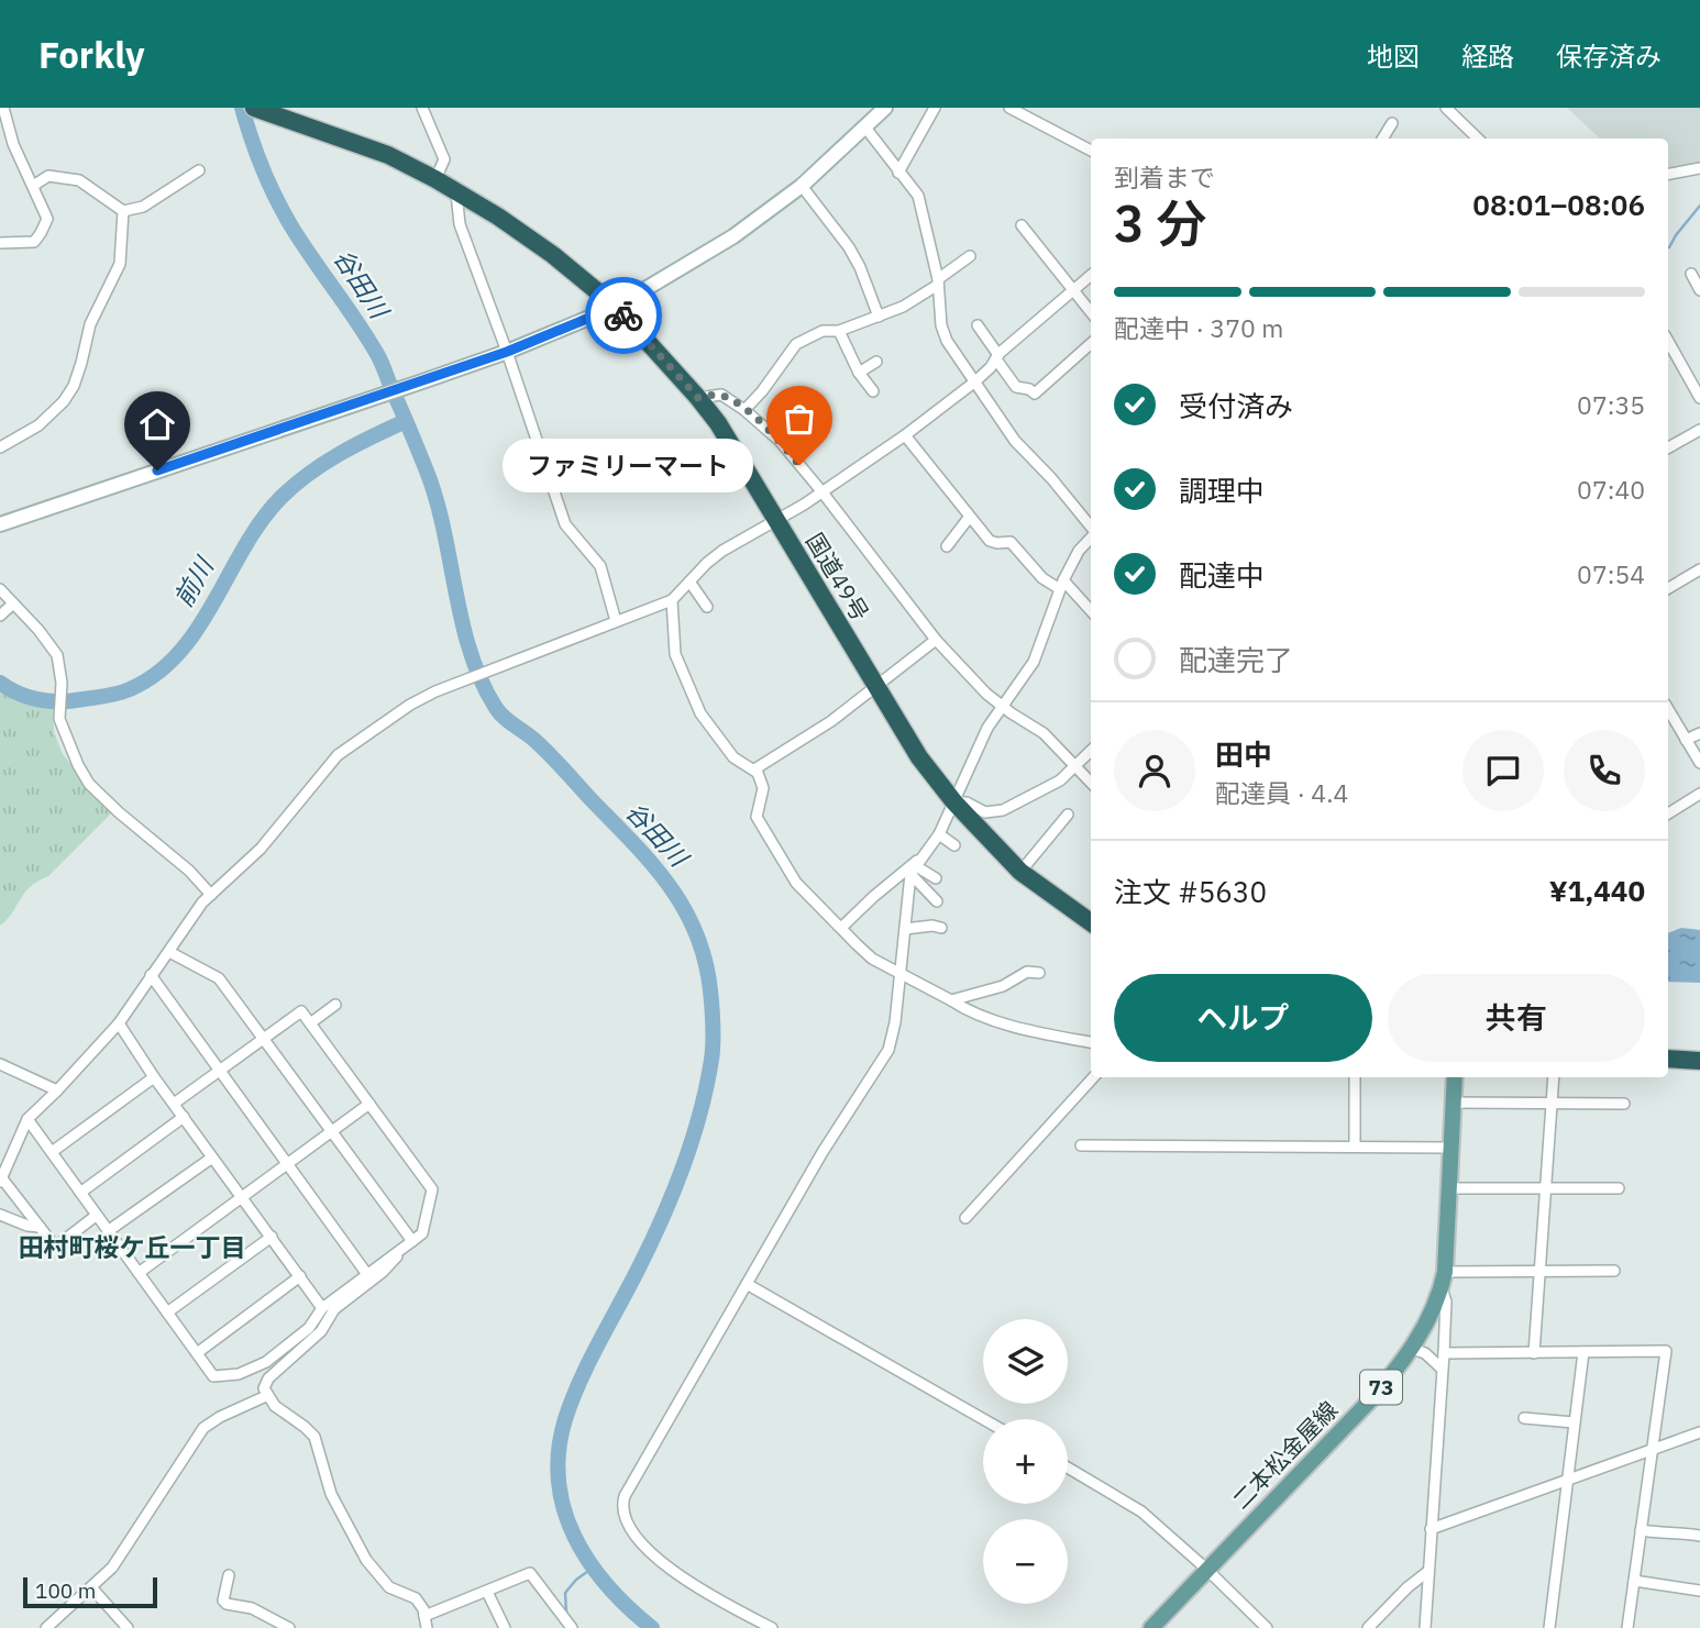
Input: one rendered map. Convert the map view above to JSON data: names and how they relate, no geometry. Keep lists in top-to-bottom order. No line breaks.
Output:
{"streets":{"highway":["国道49号"],"main road":["73","二本松金屋線"]},"districts":["田村町桜ケ丘一丁目"],"water":["谷田川","前川"],"places":["ファミリーマート"],"scale_bar":"100 m","page":{"header":"Forkly","nav":["地図","経路","保存済み"],"heading":["3 分","到着まで","08:01–08:06"],"panel":["田中","配達員 · 4.4","注文 #5630","¥1,440"],"bar":"配達中 · 370 m","list":[["受付済み","07:35"],["調理中","07:40"],["配達中","07:54"],"配達完了"],"bubble":"ファミリーマート","buttons":["ヘルプ","共有"],"map_buttons":["+","−"],"scale":"100 m"}}
